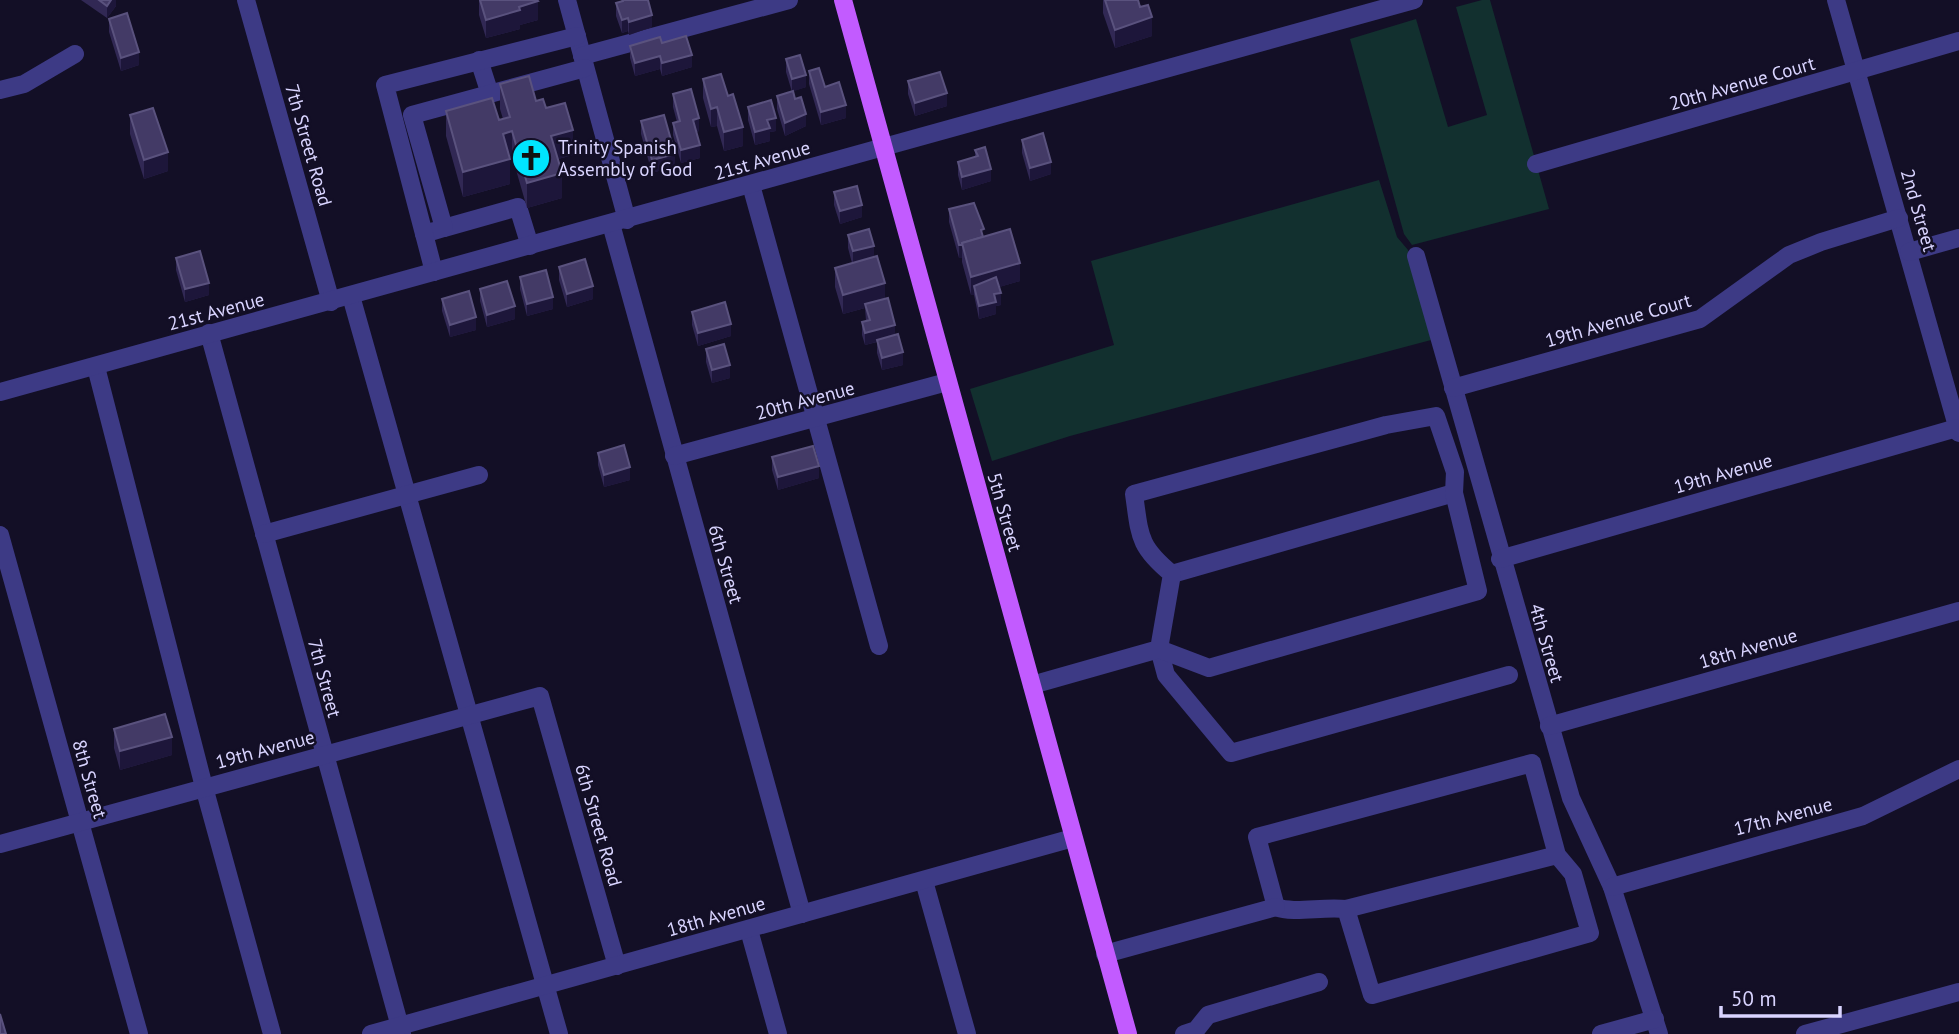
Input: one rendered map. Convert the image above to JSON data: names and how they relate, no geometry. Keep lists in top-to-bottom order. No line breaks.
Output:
{"streets":{"main road":["5th Street"],"street":["20th Avenue Court","7th Street Road","21st Avenue","2nd Street","19th Avenue Court","20th Avenue","19th Avenue","6th Street","4th Street","18th Avenue","7th Street","8th Street","17th Avenue","6th Street Road"]},"crossings":[["20th Avenue Court","2nd Street"],["7th Street Road","21st Avenue"],["21st Avenue","5th Street"],["21st Avenue","6th Street"],["21st Avenue","7th Street"],["2nd Street","19th Avenue Court"],["2nd Street","19th Avenue"],["19th Avenue Court","4th Street"],["20th Avenue","5th Street"],["20th Avenue","6th Street"],["19th Avenue","4th Street"],["19th Avenue","7th Street"],["19th Avenue","8th Street"],["19th Avenue","6th Street Road"],["5th Street","18th Avenue"],["6th Street","18th Avenue"],["4th Street","18th Avenue"],["4th Street","17th Avenue"],["18th Avenue","7th Street"],["18th Avenue","6th Street Road"]],"places":{"church":["Trinity Spanish Assembly of God"]},"scale_bar":"50 m"}
